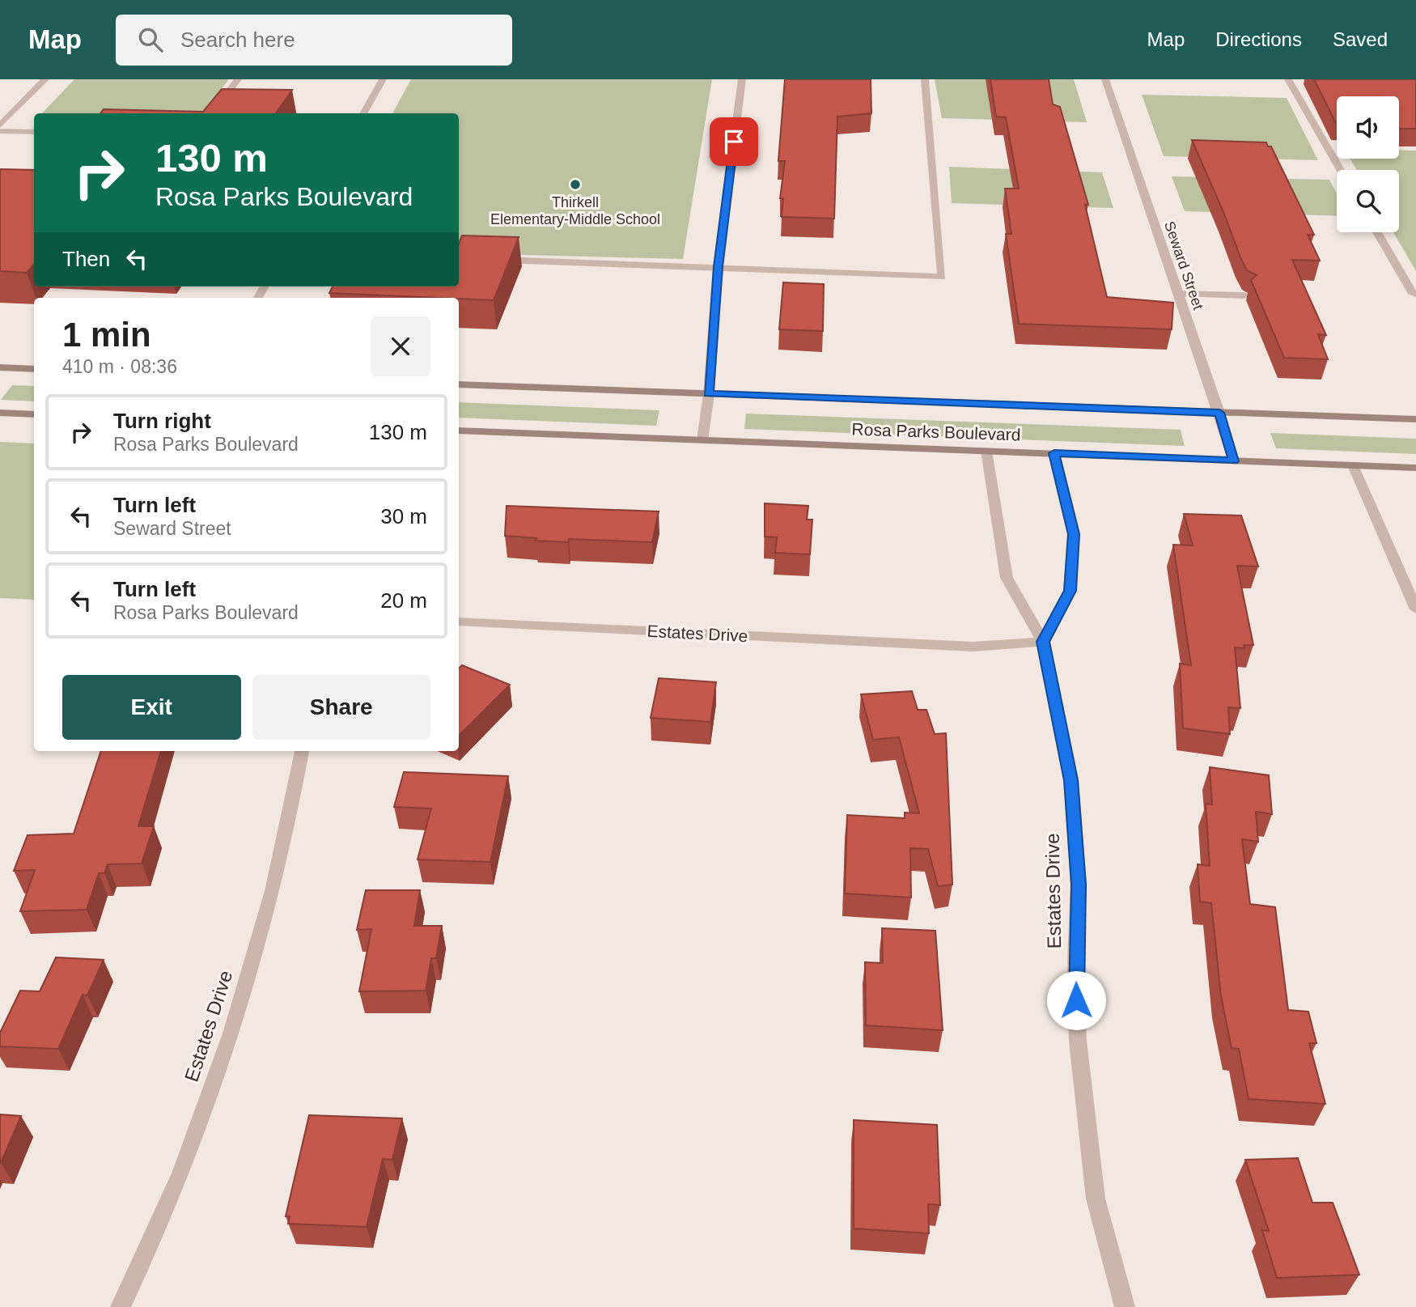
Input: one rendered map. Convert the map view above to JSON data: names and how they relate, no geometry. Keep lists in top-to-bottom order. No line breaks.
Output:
{"streets":{"street":["Seward Street","Rosa Parks Boulevard","Estates Drive"]},"crossings":[["Seward Street","Rosa Parks Boulevard"],["Rosa Parks Boulevard","Estates Drive"]],"places":["Thirkell Elementary-Middle School"],"page":{"header":"Map","search":"Search here","nav":["Map","Directions","Saved"],"turn":["130 m","Rosa Parks Boulevard"],"then":"Then","heading":["1 min","410 m · 08:36"],"list":[{"name":"Turn right","note":"Rosa Parks Boulevard","value":"130 m"},{"name":"Turn left","note":"Seward Street","value":"30 m"},{"name":"Turn left","note":"Rosa Parks Boulevard","value":"20 m"}],"buttons":["Exit","Share"]}}
